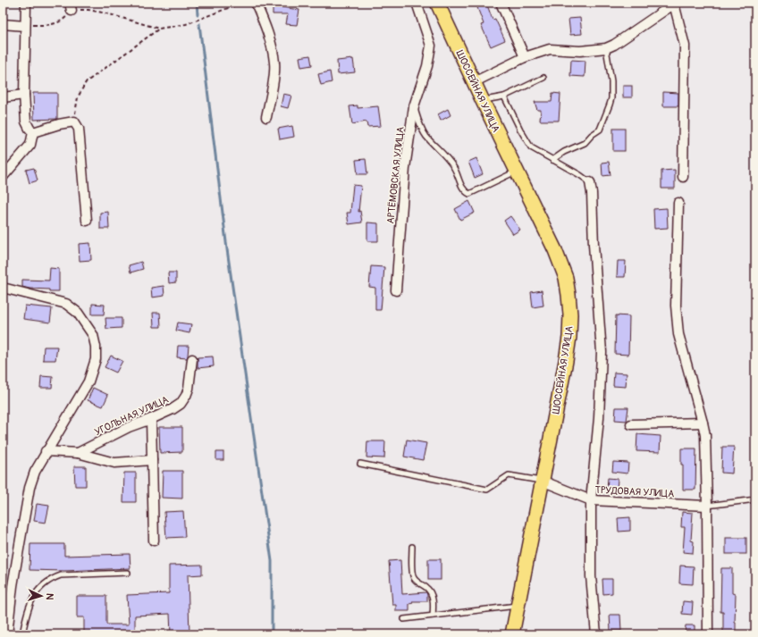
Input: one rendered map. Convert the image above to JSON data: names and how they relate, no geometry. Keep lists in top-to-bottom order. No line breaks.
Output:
{"streets":{"main road":["ШОССЕЙНАЯ УЛИЦА"],"street":["АРТЁМОВСКАЯ УЛИЦА","УГОЛЬНАЯ УЛИЦА","ТРУДОВАЯ УЛИЦА"]},"crossings":[["ШОССЕЙНАЯ УЛИЦА","ТРУДОВАЯ УЛИЦА"]],"north":"right"}
